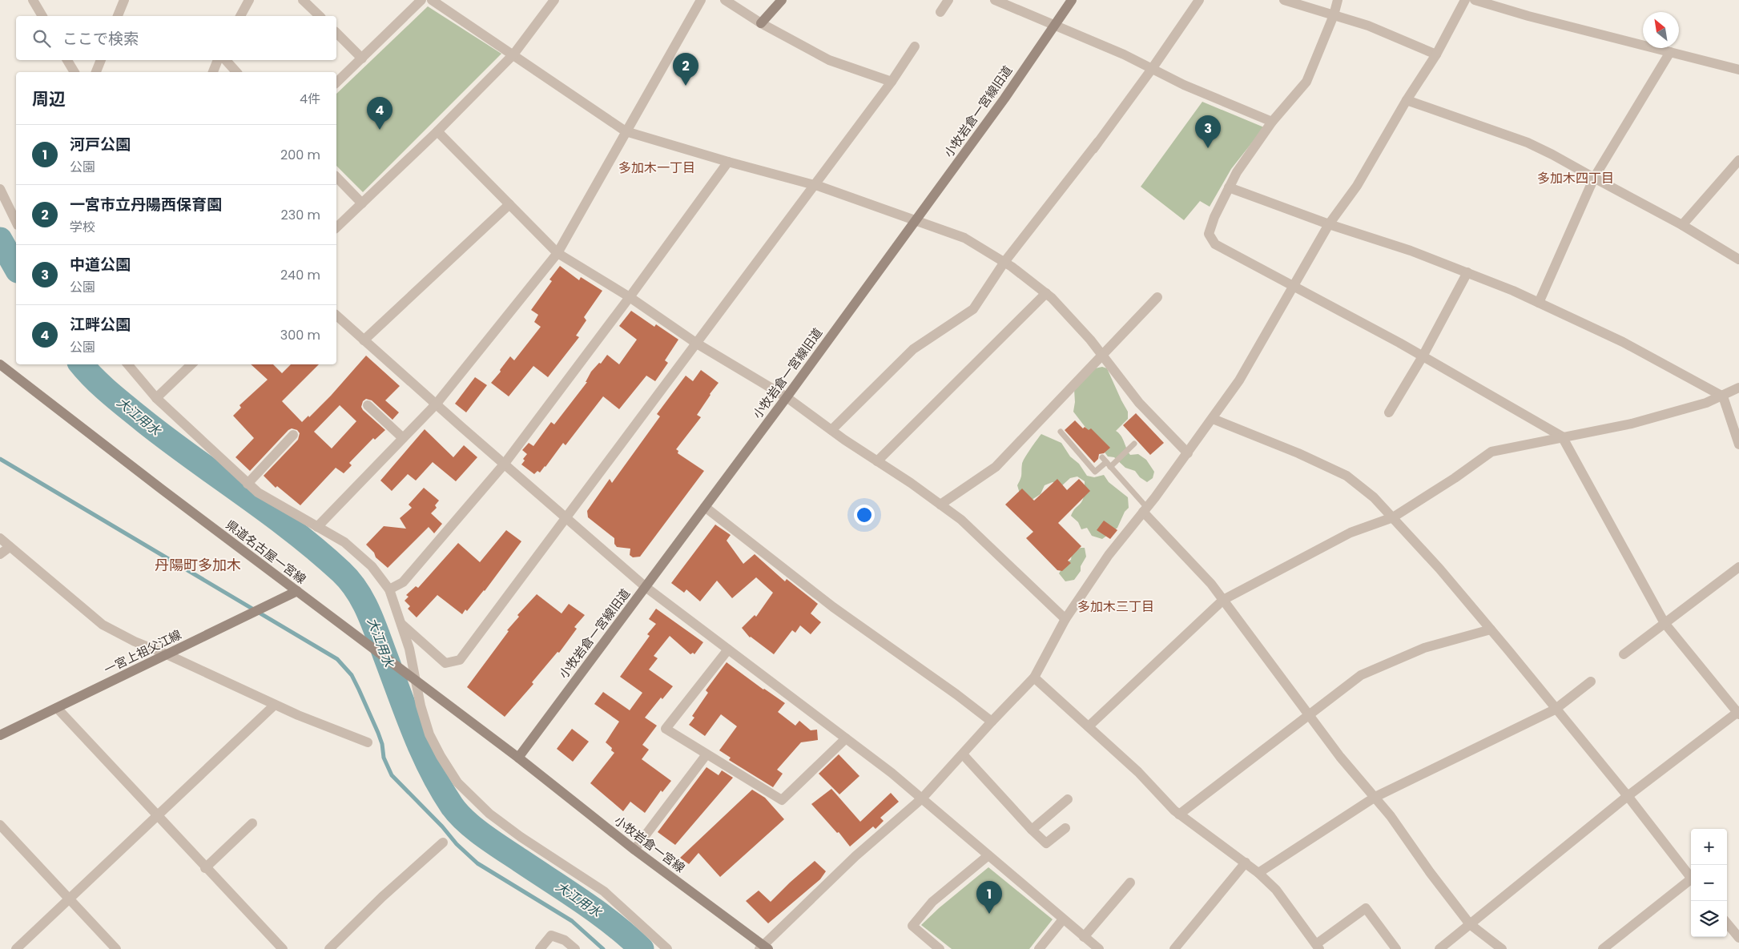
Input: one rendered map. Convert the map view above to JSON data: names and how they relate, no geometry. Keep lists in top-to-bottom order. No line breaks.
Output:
{"streets":{"main road":["小牧岩倉一宮線旧道","県道名古屋一宮線","一宮上祖父江線","小牧岩倉一宮線"]},"crossings":[["小牧岩倉一宮線旧道","県道名古屋一宮線"],["小牧岩倉一宮線旧道","小牧岩倉一宮線"],["県道名古屋一宮線","一宮上祖父江線"],["県道名古屋一宮線","小牧岩倉一宮線"]],"districts":["多加木一丁目","多加木四丁目","丹陽町多加木","多加木三丁目"],"water":["大江用水"],"north":"top left","page":{"search":"ここで検索","pins":["2","4","3","1"],"heading":["周辺","4件"],"list":[{"mark":"1","name":"河戸公園","note":"公園","value":"200 m"},{"mark":"2","name":"一宮市立丹陽西保育園","note":"学校","value":"230 m"},{"mark":"3","name":"中道公園","note":"公園","value":"240 m"},{"mark":"4","name":"江畔公園","note":"公園","value":"300 m"}],"map_buttons":["+","−"]}}
